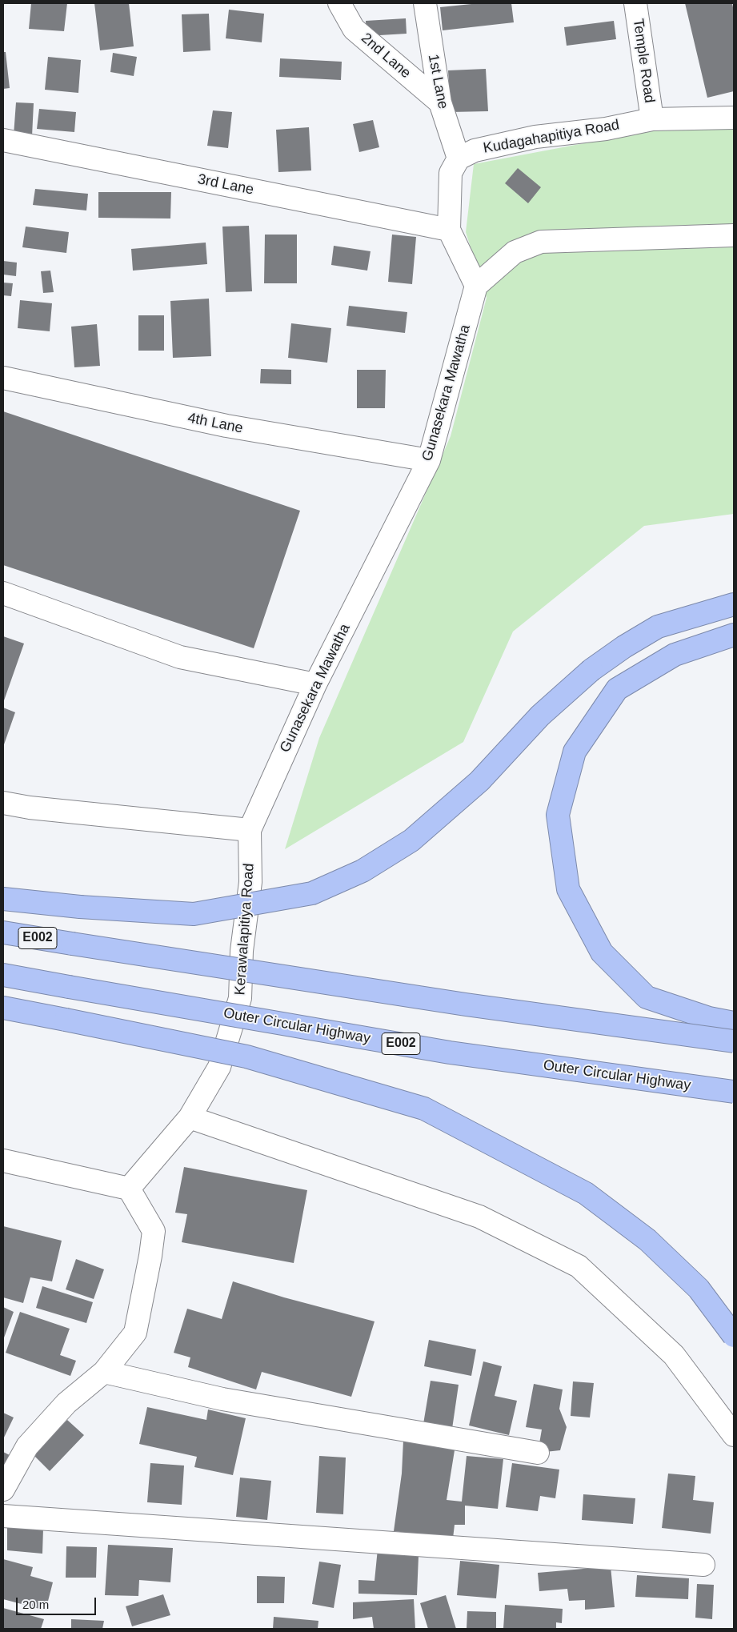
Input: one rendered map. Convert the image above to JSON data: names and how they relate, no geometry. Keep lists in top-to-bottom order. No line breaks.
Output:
{"streets":{"highway":["E002","Outer Circular Highway"],"street":["2nd Lane","Temple Road","1st Lane","Kudagahapitiya Road","3rd Lane","Gunasekara Mawatha","4th Lane","Kerawalapitiya Road"]},"crossings":[["2nd Lane","1st Lane"],["Temple Road","Kudagahapitiya Road"],["1st Lane","Kudagahapitiya Road"],["Gunasekara Mawatha","4th Lane"],["Gunasekara Mawatha","Kerawalapitiya Road"]],"scale_bar":"20 m"}
